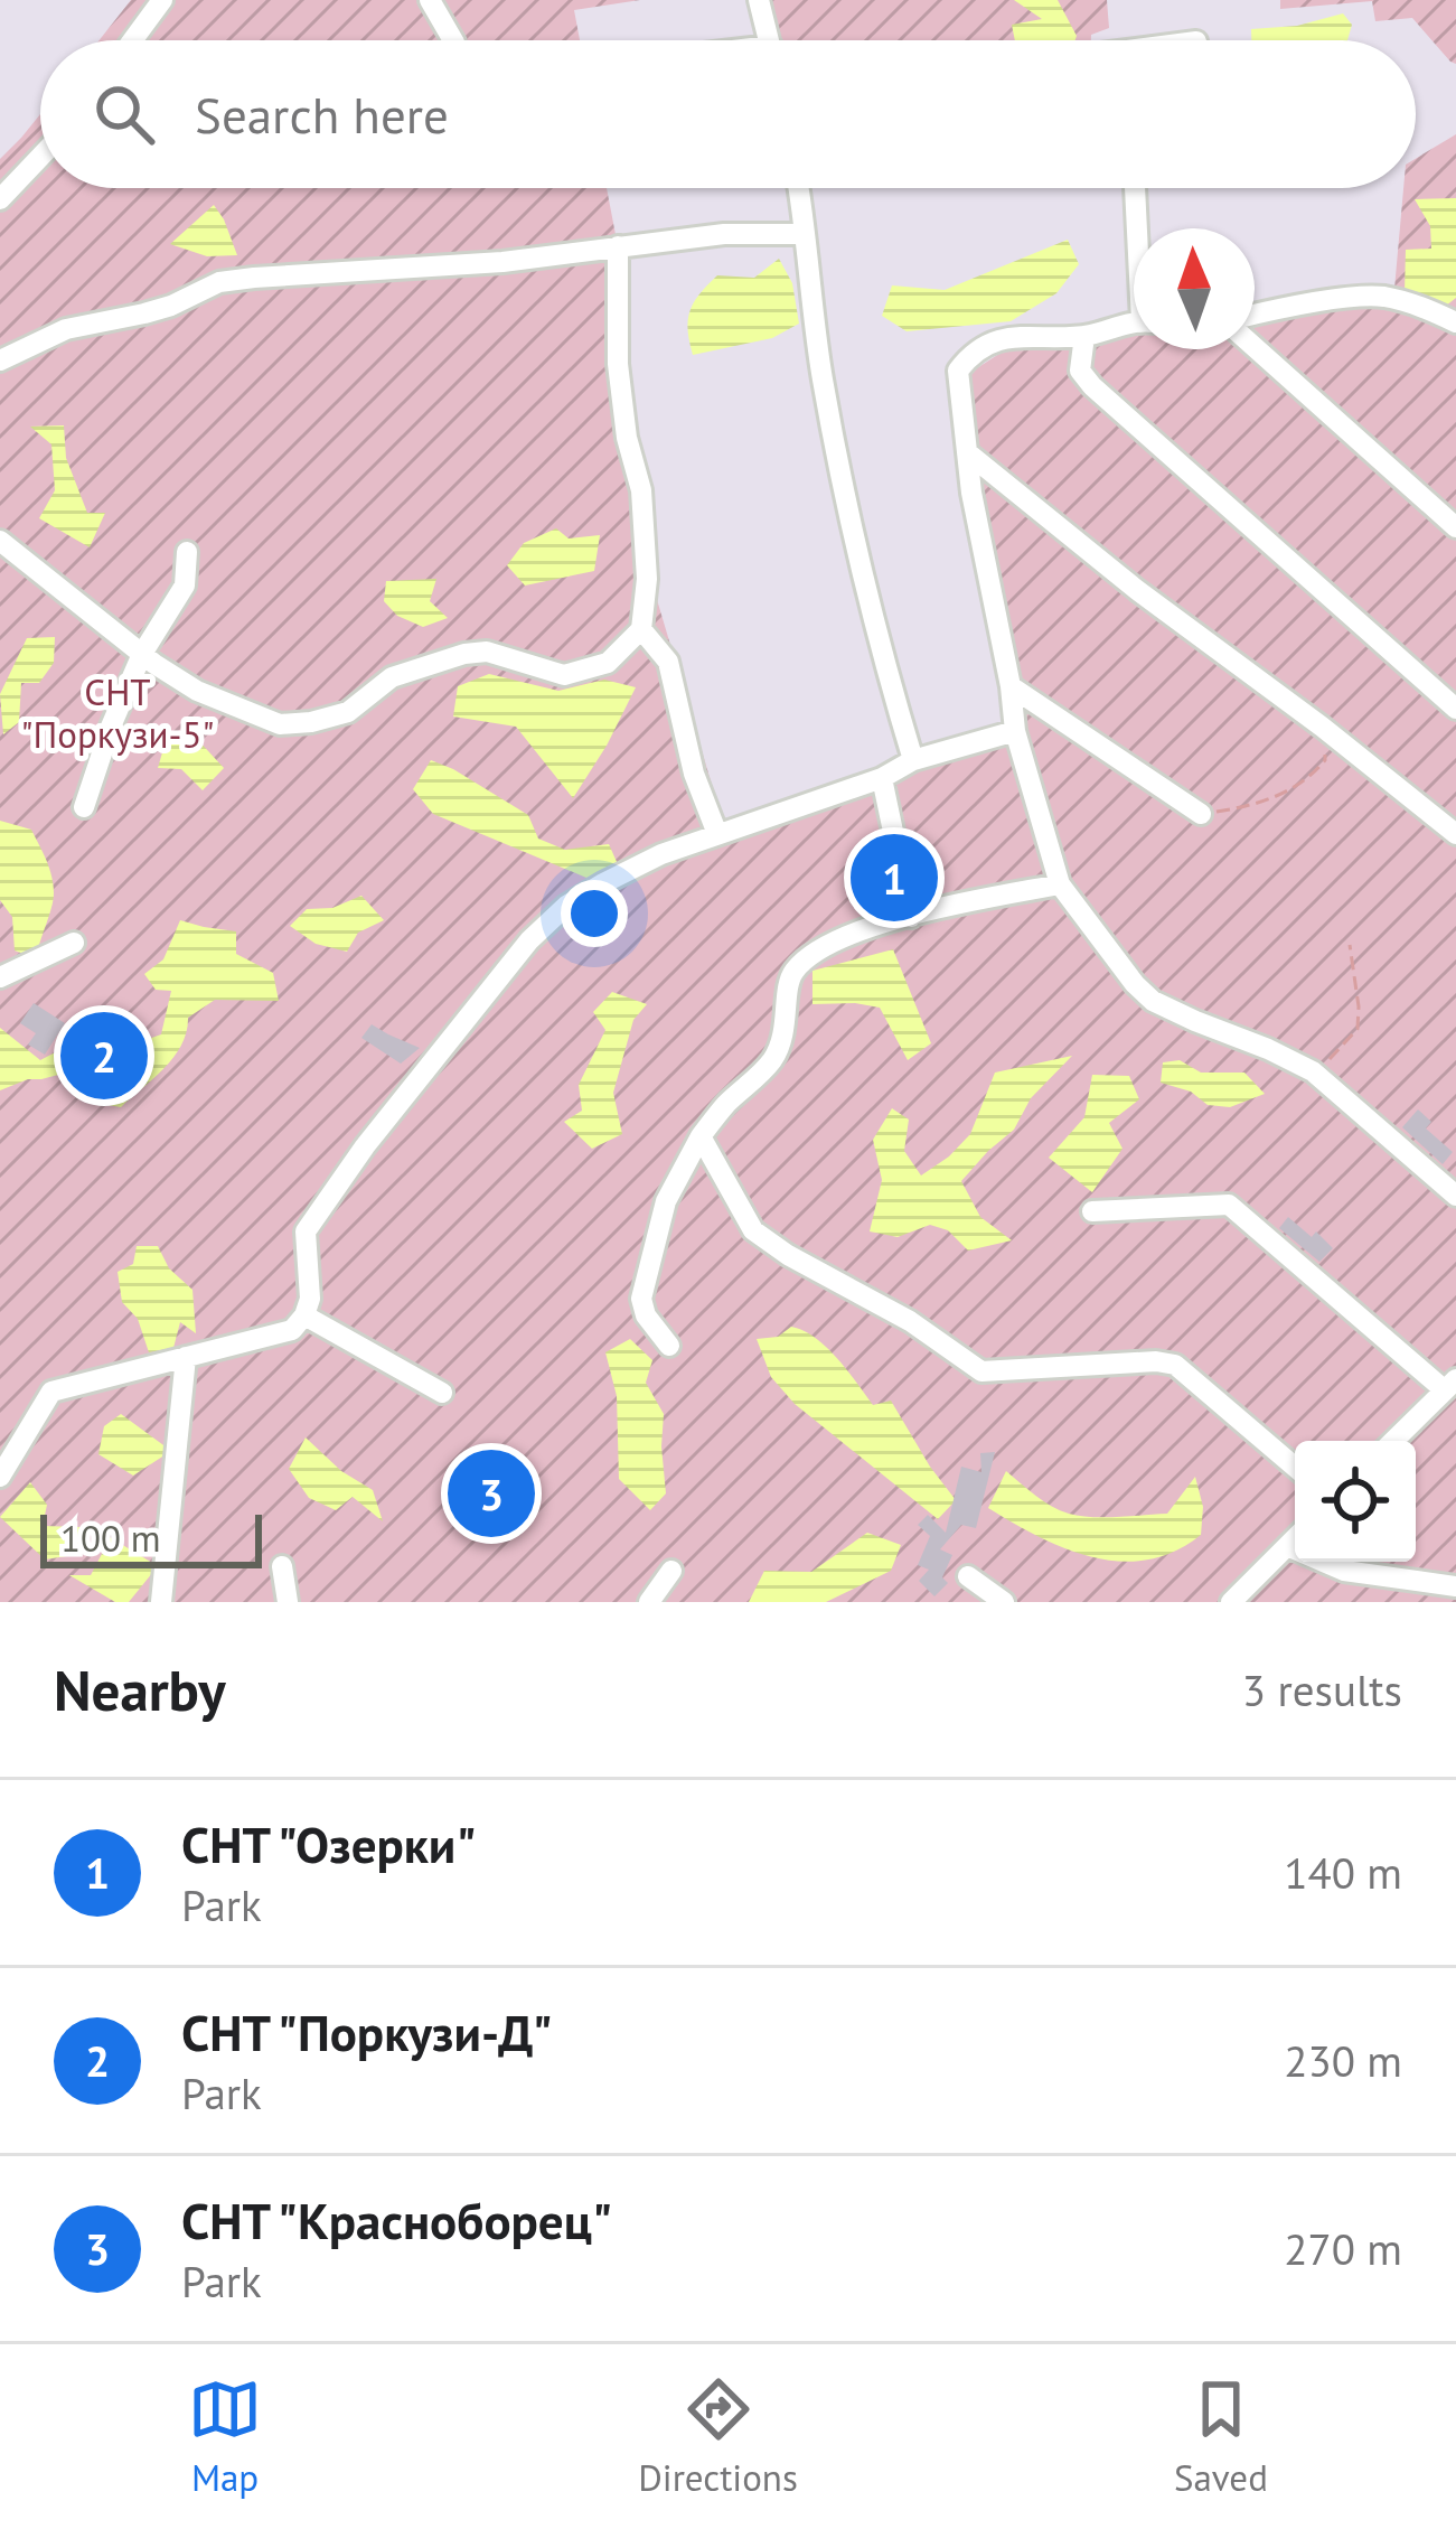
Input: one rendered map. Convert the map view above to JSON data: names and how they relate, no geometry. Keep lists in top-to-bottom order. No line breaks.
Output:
{"parks":["СНТ \"Поркузи-5\""],"scale_bar":"100 m","north":"top","page":{"search":"Search here","pins":["1","2","3"],"scale":"100 m","heading":["Nearby","3 results"],"list":[{"mark":"1","name":"СНТ \"Озерки\"","note":"Park","value":"140 m"},{"mark":"2","name":"СНТ \"Поркузи-Д\"","note":"Park","value":"230 m"},{"mark":"3","name":"СНТ \"Красноборец\"","note":"Park","value":"270 m"}],"nav":["Map","Directions","Saved"]}}
